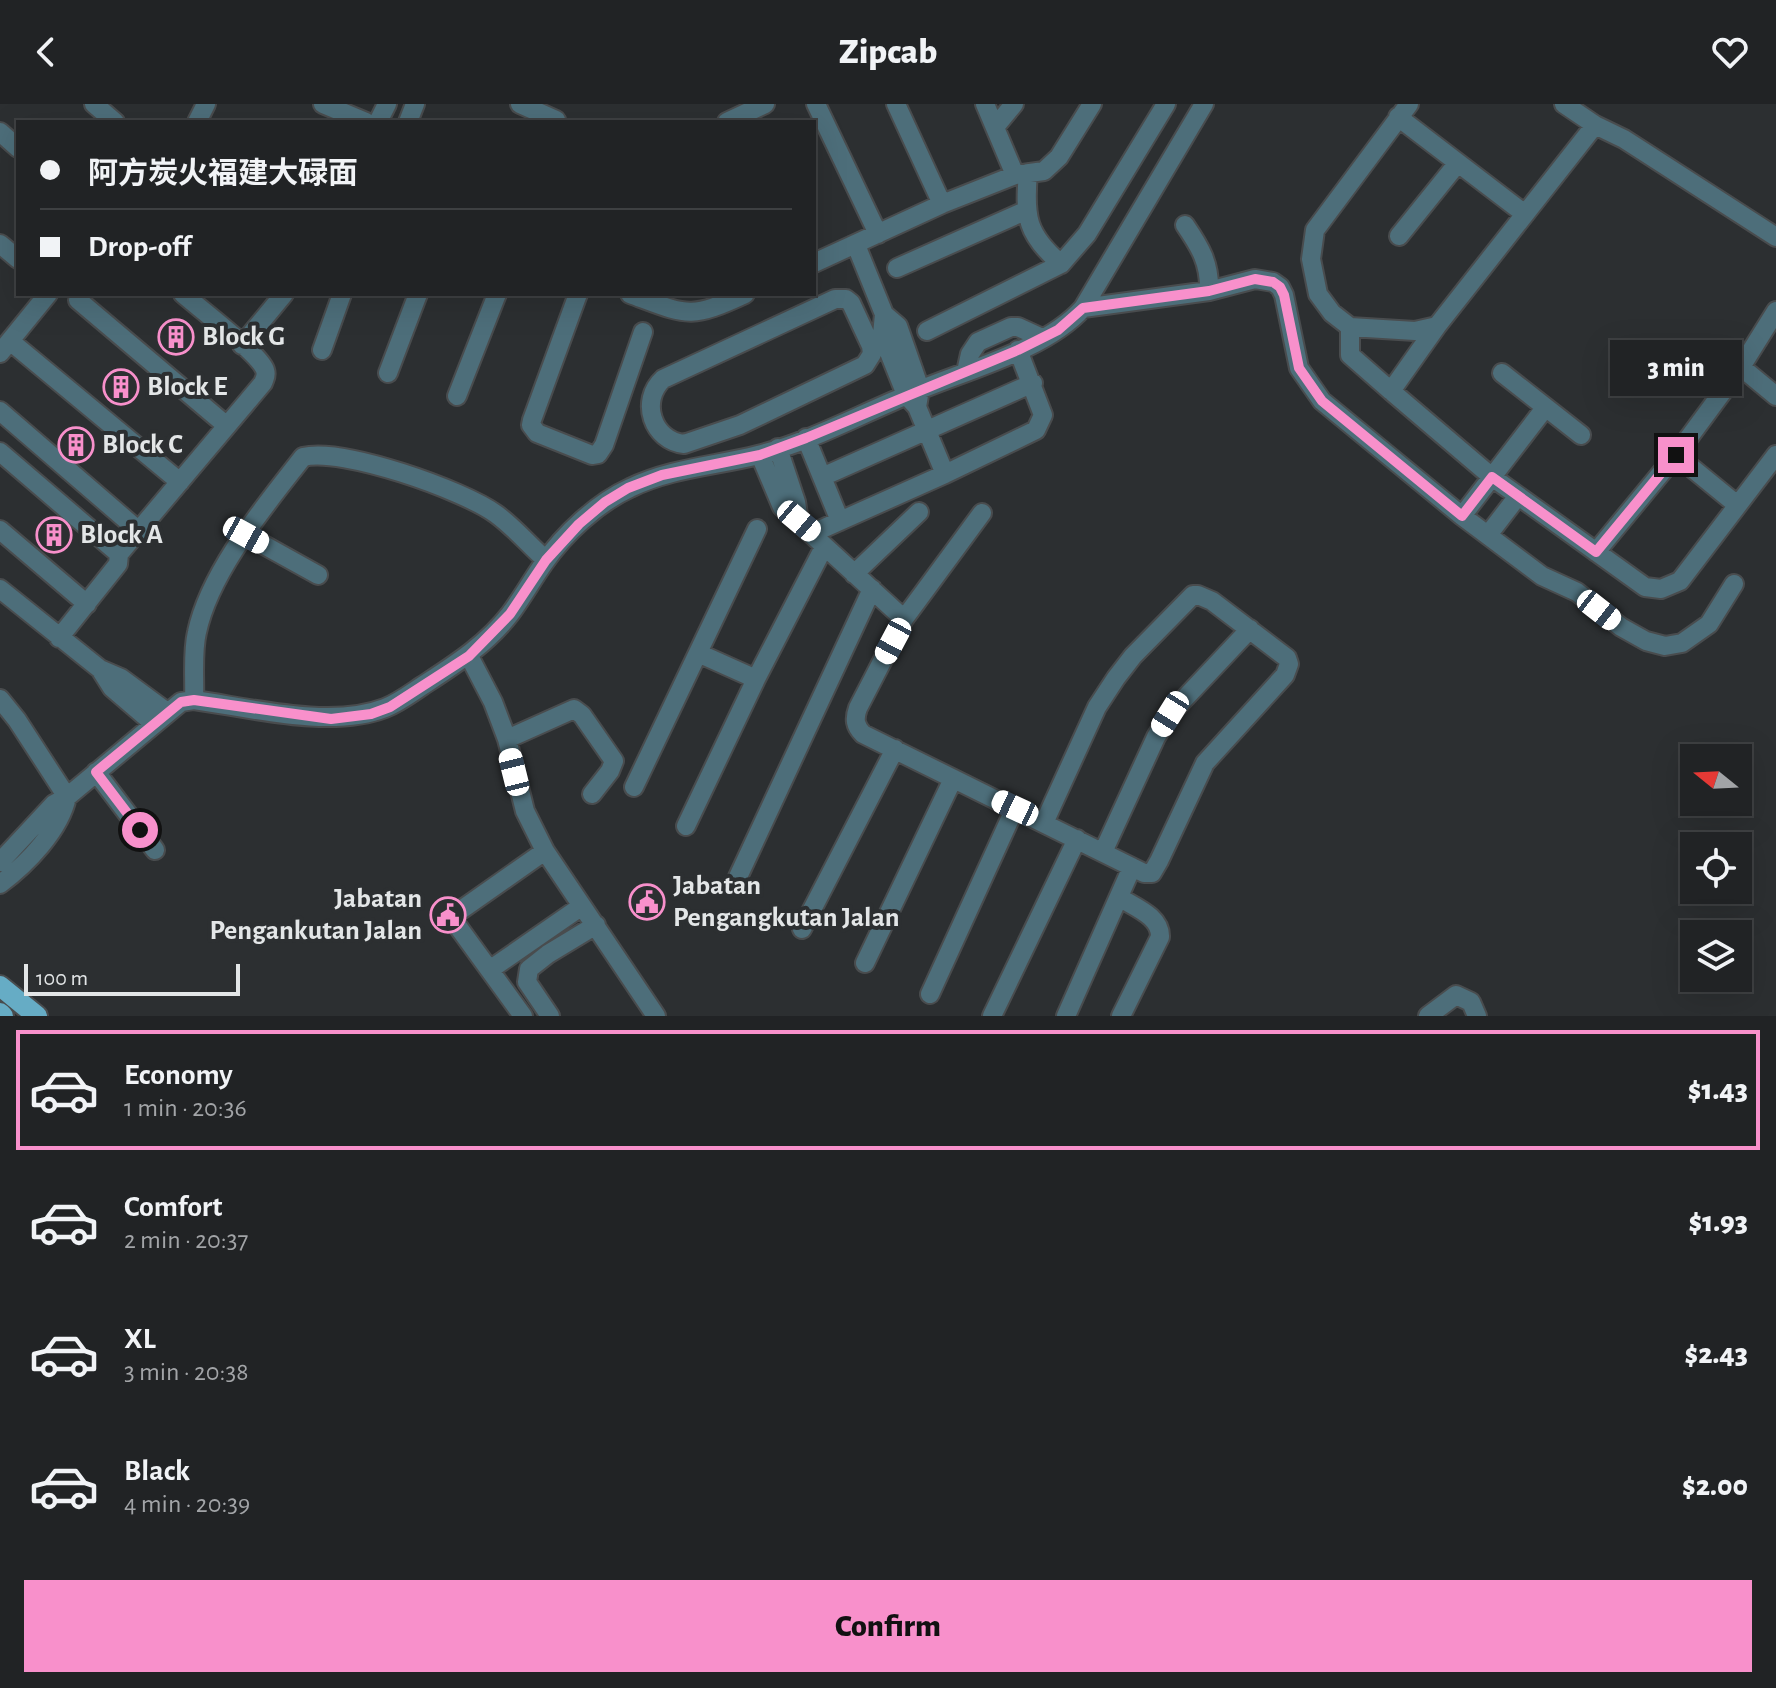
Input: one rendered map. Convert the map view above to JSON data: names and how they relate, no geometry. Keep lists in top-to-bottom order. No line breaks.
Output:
{"places":{"building":["Block G","Block E","Block C","Block A"],"public building":["Jabatan Pengangkutan Jalan","Jabatan Pengankutan Jalan"]},"scale_bar":"100 m","north":"left","page":{"header":"Zipcab","banner":["阿方炭火福建大碌面","Drop-off"],"bubble":"3 min","scale":"100 m","list":[{"name":"Economy","note":"1 min · 20:36","value":"$1.43"},{"name":"Comfort","note":"2 min · 20:37","value":"$1.93"},{"name":"XL","note":"3 min · 20:38","value":"$2.43"},{"name":"Black","note":"4 min · 20:39","value":"$2.00"}],"buttons":"Confirm"}}
